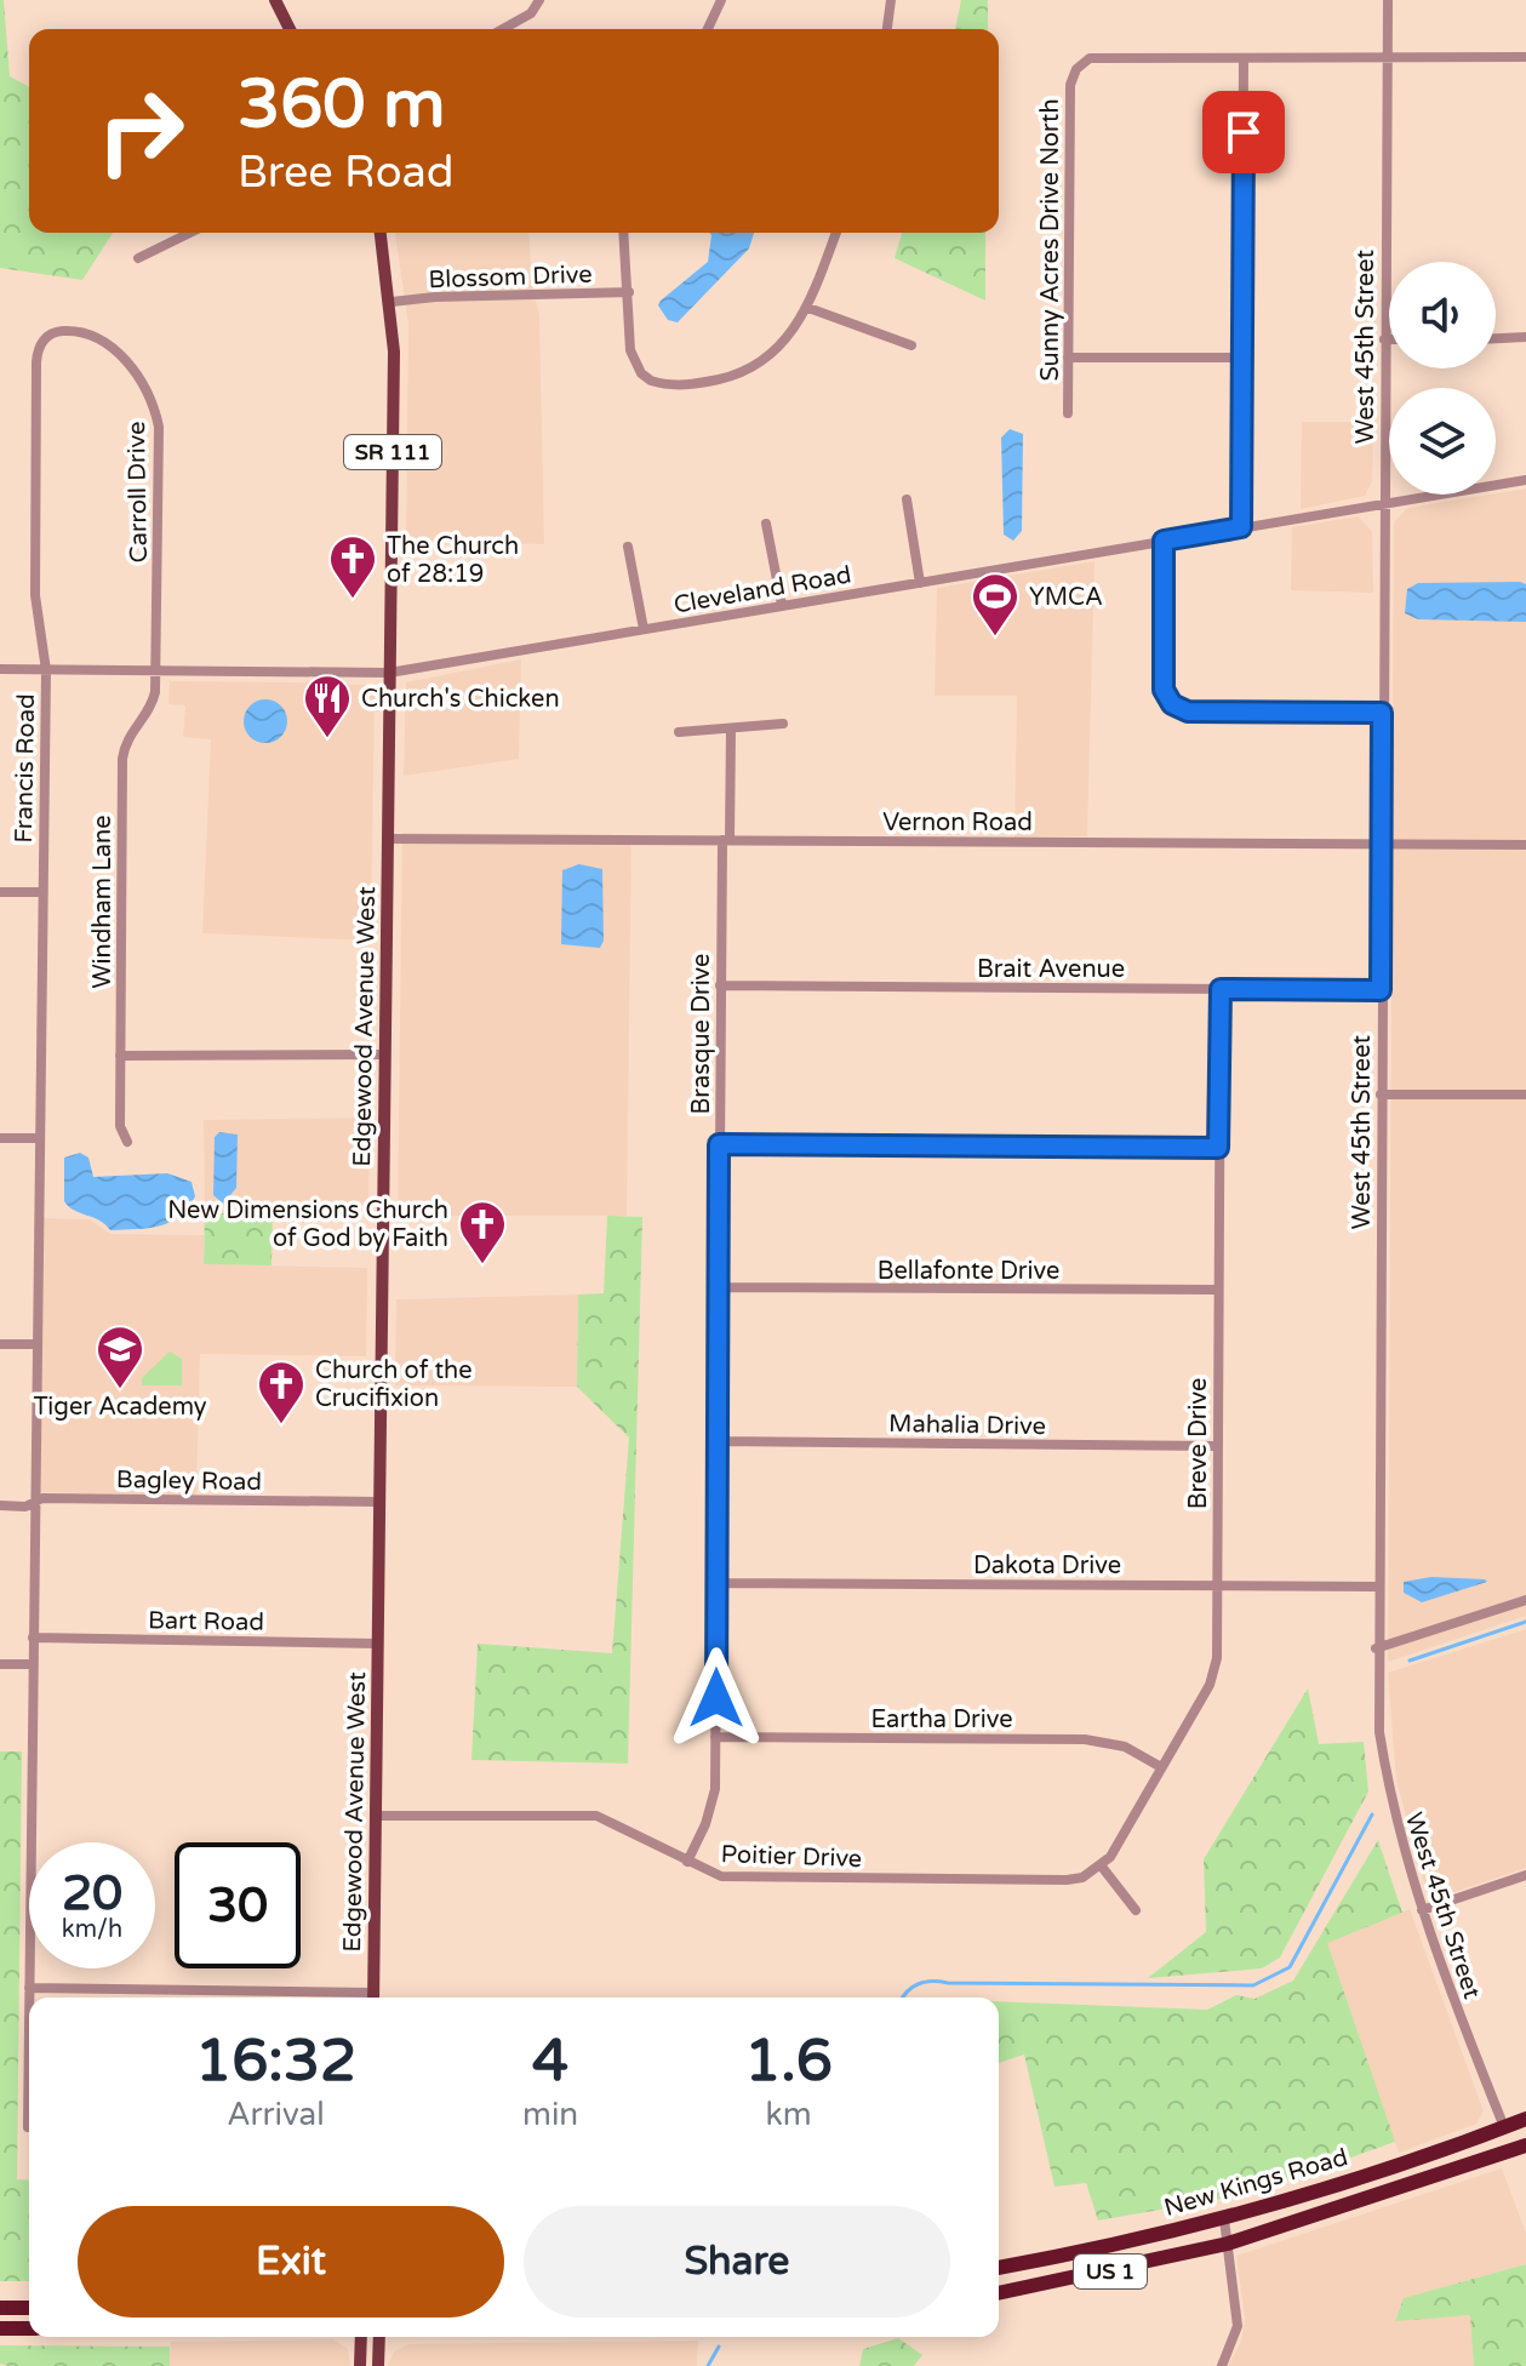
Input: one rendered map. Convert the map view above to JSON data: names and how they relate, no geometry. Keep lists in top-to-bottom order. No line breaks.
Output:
{"streets":{"highway":["New Kings Road","US 1"],"main road":["SR 111","Edgewood Avenue West"],"street":["Sunny Acres Drive North","Blossom Drive","West 45th Street","Carroll Drive","Cleveland Road","Francis Road","Vernon Road","Windham Lane","Brait Avenue","Brasque Drive","Bellafonte Drive","Mahalia Drive","Breve Drive","Bagley Road","Dakota Drive","Bart Road","Eartha Drive","Poitier Drive"]},"crossings":[["Blossom Drive","Edgewood Avenue West"],["West 45th Street","Cleveland Road"],["West 45th Street","Vernon Road"],["West 45th Street","Brait Avenue"],["West 45th Street","Dakota Drive"],["West 45th Street","New Kings Road"],["Carroll Drive","Cleveland Road"],["Carroll Drive","Francis Road"],["Carroll Drive","Windham Lane"],["Cleveland Road","Francis Road"],["Cleveland Road","Windham Lane"],["Cleveland Road","Edgewood Avenue West"],["Francis Road","Bagley Road"],["Francis Road","Bart Road"],["Vernon Road","Edgewood Avenue West"],["Vernon Road","Brasque Drive"],["Brait Avenue","Brasque Drive"],["Brait Avenue","Breve Drive"],["Edgewood Avenue West","Bagley Road"],["Edgewood Avenue West","Bart Road"],["Edgewood Avenue West","Poitier Drive"],["Brasque Drive","Bellafonte Drive"],["Brasque Drive","Mahalia Drive"],["Brasque Drive","Dakota Drive"],["Brasque Drive","Eartha Drive"],["Brasque Drive","Poitier Drive"],["Bellafonte Drive","Breve Drive"],["Mahalia Drive","Breve Drive"],["Breve Drive","Dakota Drive"],["Breve Drive","Eartha Drive"],["Breve Drive","Poitier Drive"]],"places":{"church":["The Church of 28:19","New Dimensions Church of God by Faith","Church of the Crucifixion"],"sports":["YMCA"],"restaurant":["Church's Chicken"],"school or university":["Tiger Academy"]},"page":{"turn":["360 m","Bree Road"],"speed":"20 km/h","limit":"30","eta":["16:32","Arrival","4","min","1.6","km"],"buttons":["Exit","Share"]}}
